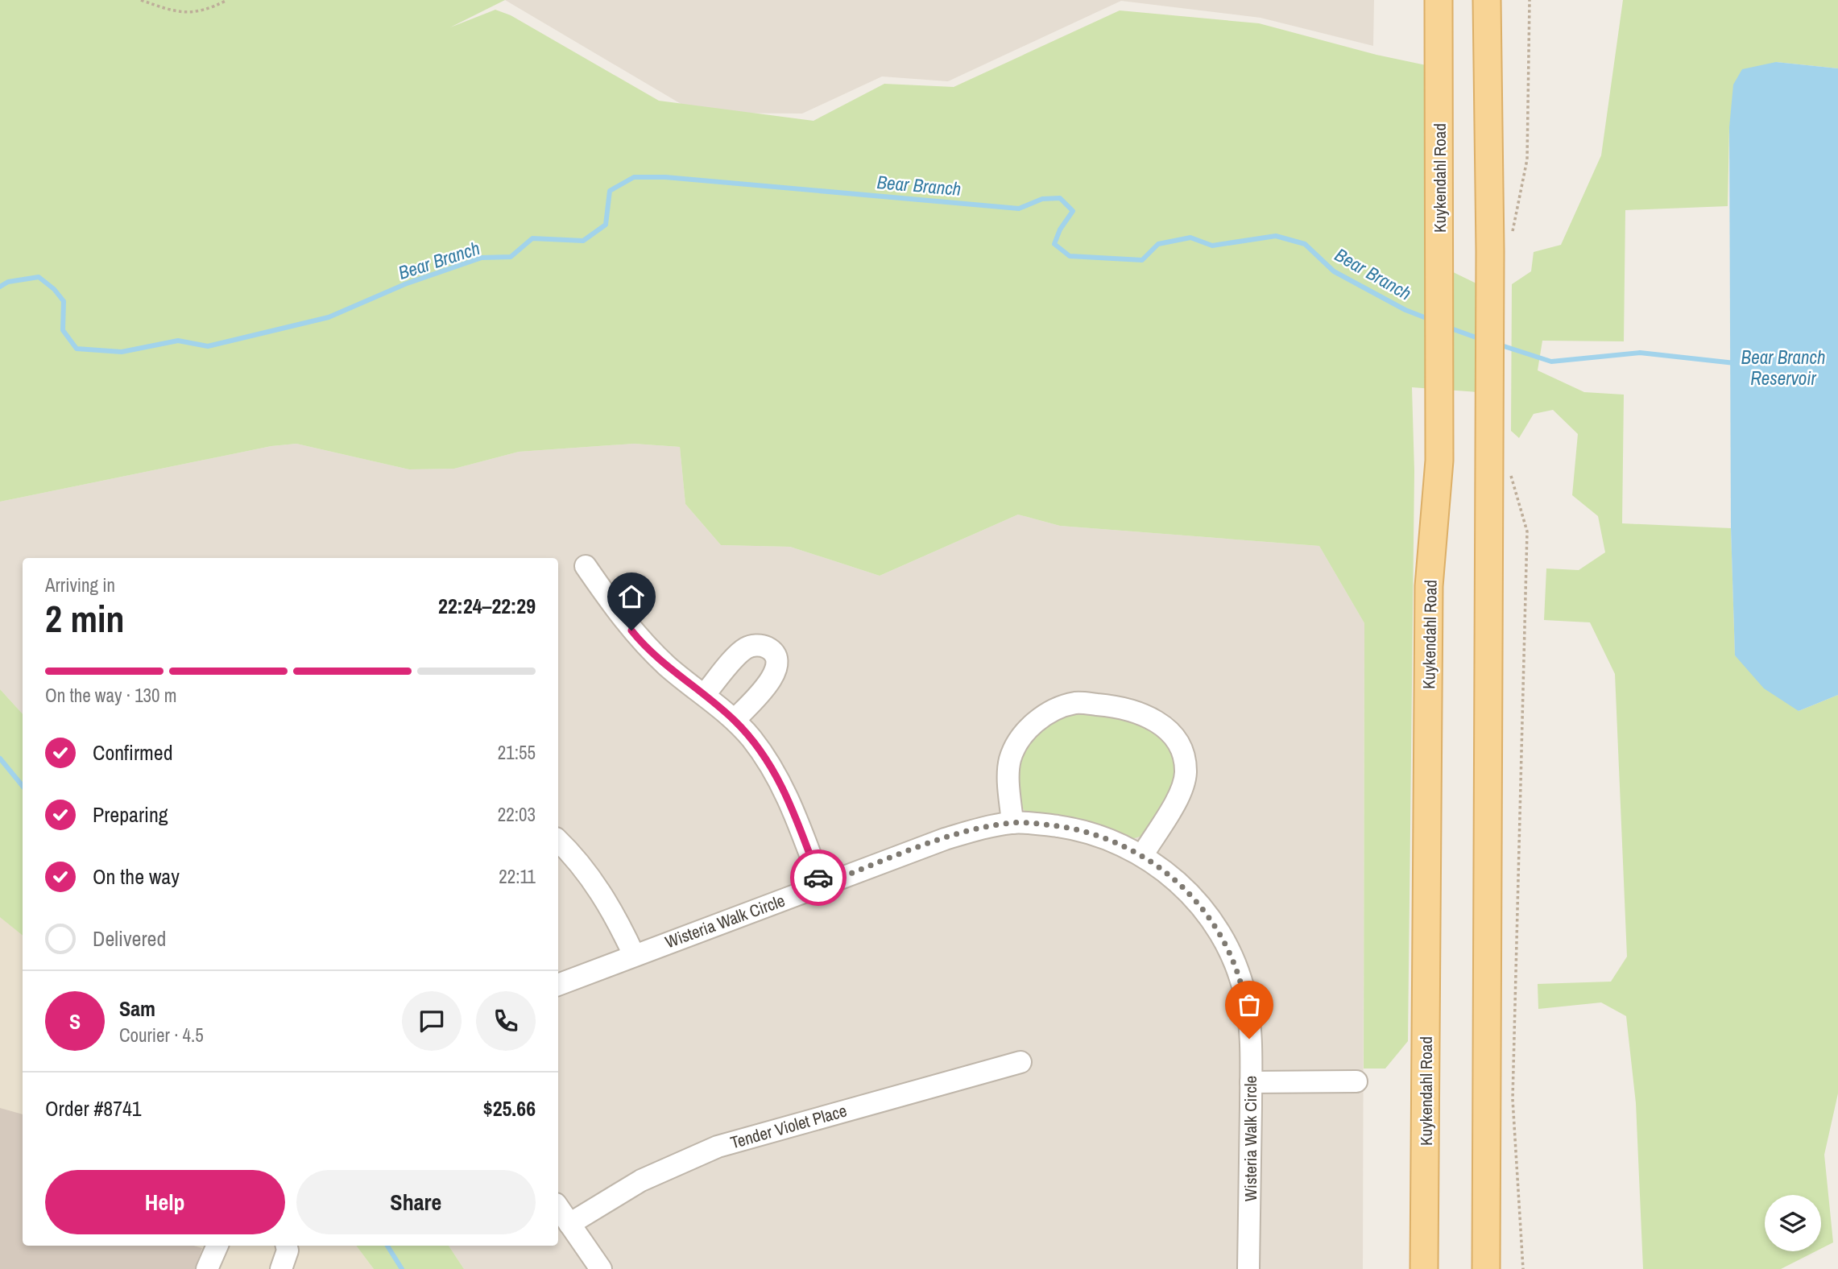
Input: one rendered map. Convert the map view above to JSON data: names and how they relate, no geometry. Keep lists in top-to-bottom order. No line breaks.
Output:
{"streets":{"main road":["Kuykendahl Road"],"street":["Wisteria Walk Circle","Tender Violet Place"]},"water":["Bear Branch","Bear Branch Reservoir"],"page":{"heading":["2 min","Arriving in","22:24–22:29"],"panel":["Sam","Courier · 4.5","Order #8741","$25.66"],"bar":"On the way · 130 m","list":[["Confirmed","21:55"],["Preparing","22:03"],["On the way","22:11"],"Delivered"],"round":"S","buttons":["Help","Share"]}}
